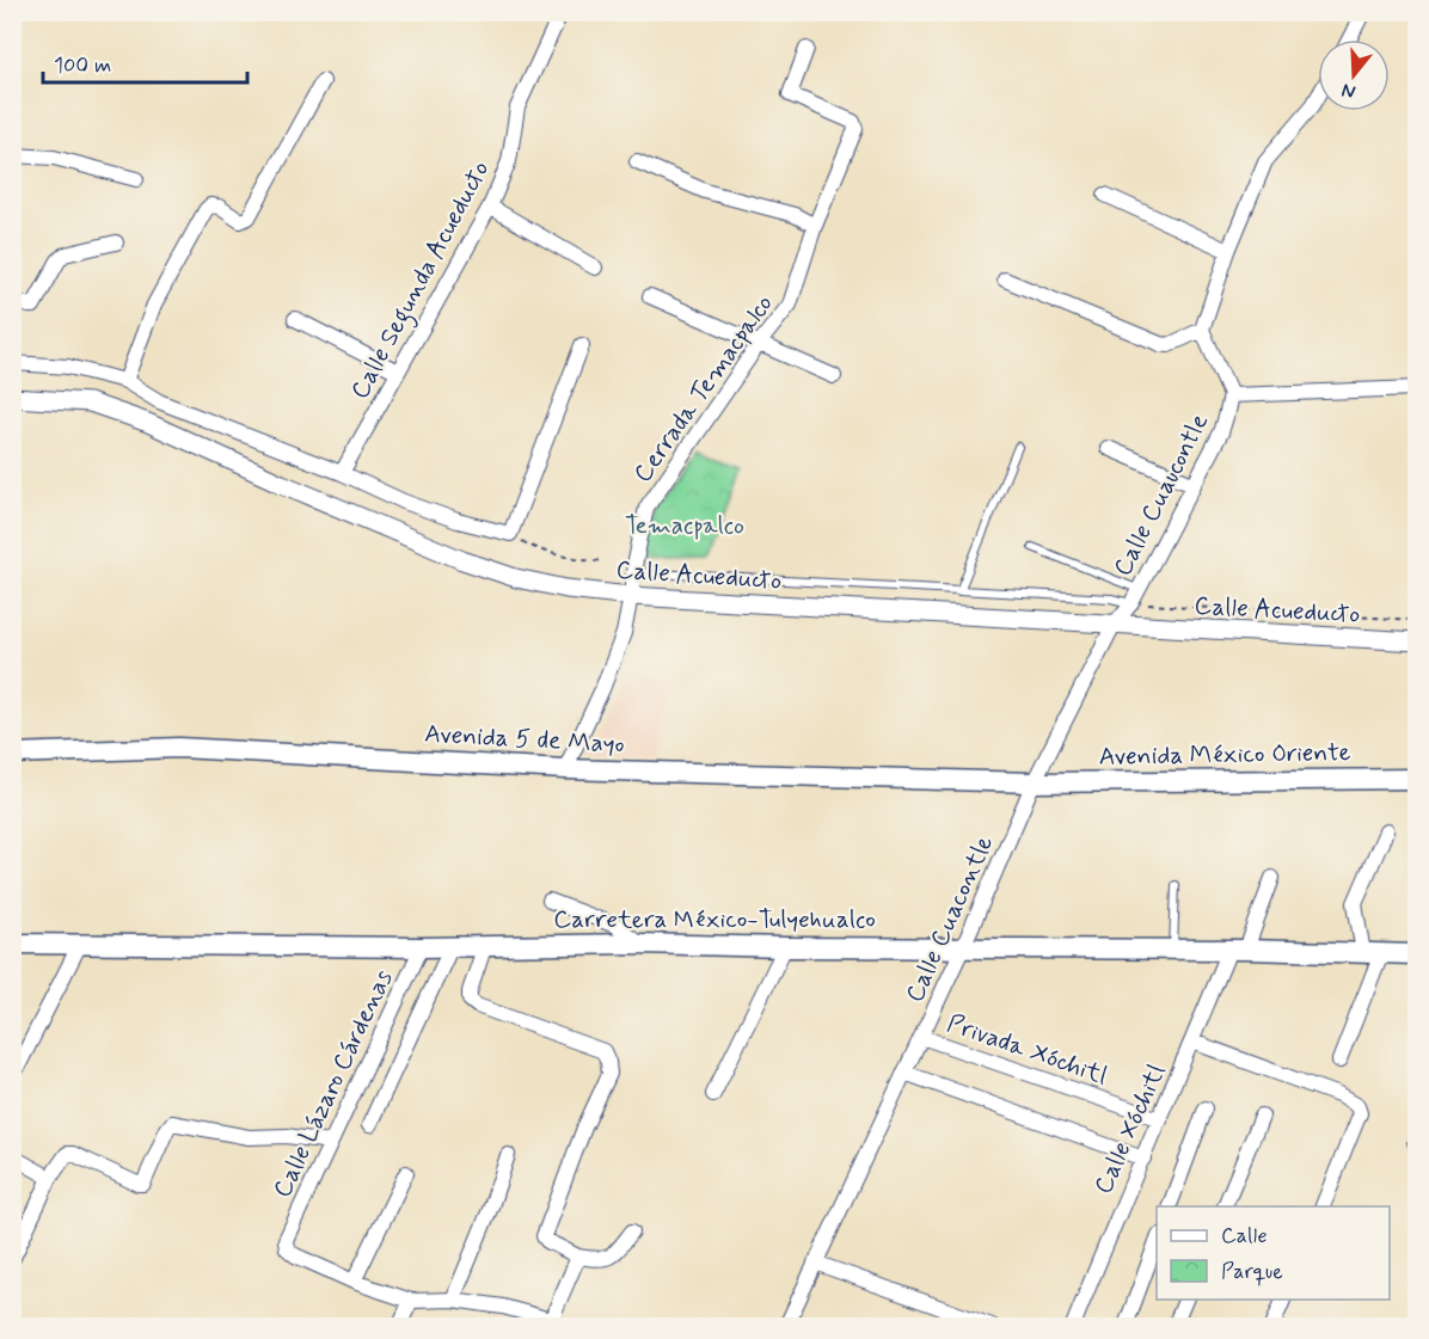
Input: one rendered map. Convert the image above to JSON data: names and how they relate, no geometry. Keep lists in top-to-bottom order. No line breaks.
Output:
{"streets":{"main road":["Avenida 5 de Mayo","Avenida México Oriente","Carretera México-Tulyehualco"],"street":["Calle Segunda Acueducto","Cerrada Temacpalco","Calle Cuaucontle","Calle Acueducto","Calle Cuacontle","Privada Xóchitl","Calle Lázaro Cárdenas","Calle Xóchitl"]},"crossings":[["Cerrada Temacpalco","Calle Acueducto"],["Cerrada Temacpalco","Avenida 5 de Mayo"],["Calle Cuaucontle","Calle Acueducto"],["Calle Cuaucontle","Avenida 5 de Mayo"],["Calle Cuaucontle","Avenida México Oriente"],["Calle Cuaucontle","Calle Cuacontle"],["Avenida 5 de Mayo","Avenida México Oriente"],["Avenida 5 de Mayo","Calle Cuacontle"],["Avenida México Oriente","Calle Cuacontle"],["Carretera México-Tulyehualco","Calle Cuacontle"],["Carretera México-Tulyehualco","Calle Lázaro Cárdenas"],["Carretera México-Tulyehualco","Calle Xóchitl"],["Calle Cuacontle","Privada Xóchitl"],["Privada Xóchitl","Calle Xóchitl"]],"parks":["Temacpalco"],"legend":["Calle","Parque"],"scale_bar":"100 m","north":"bottom"}
